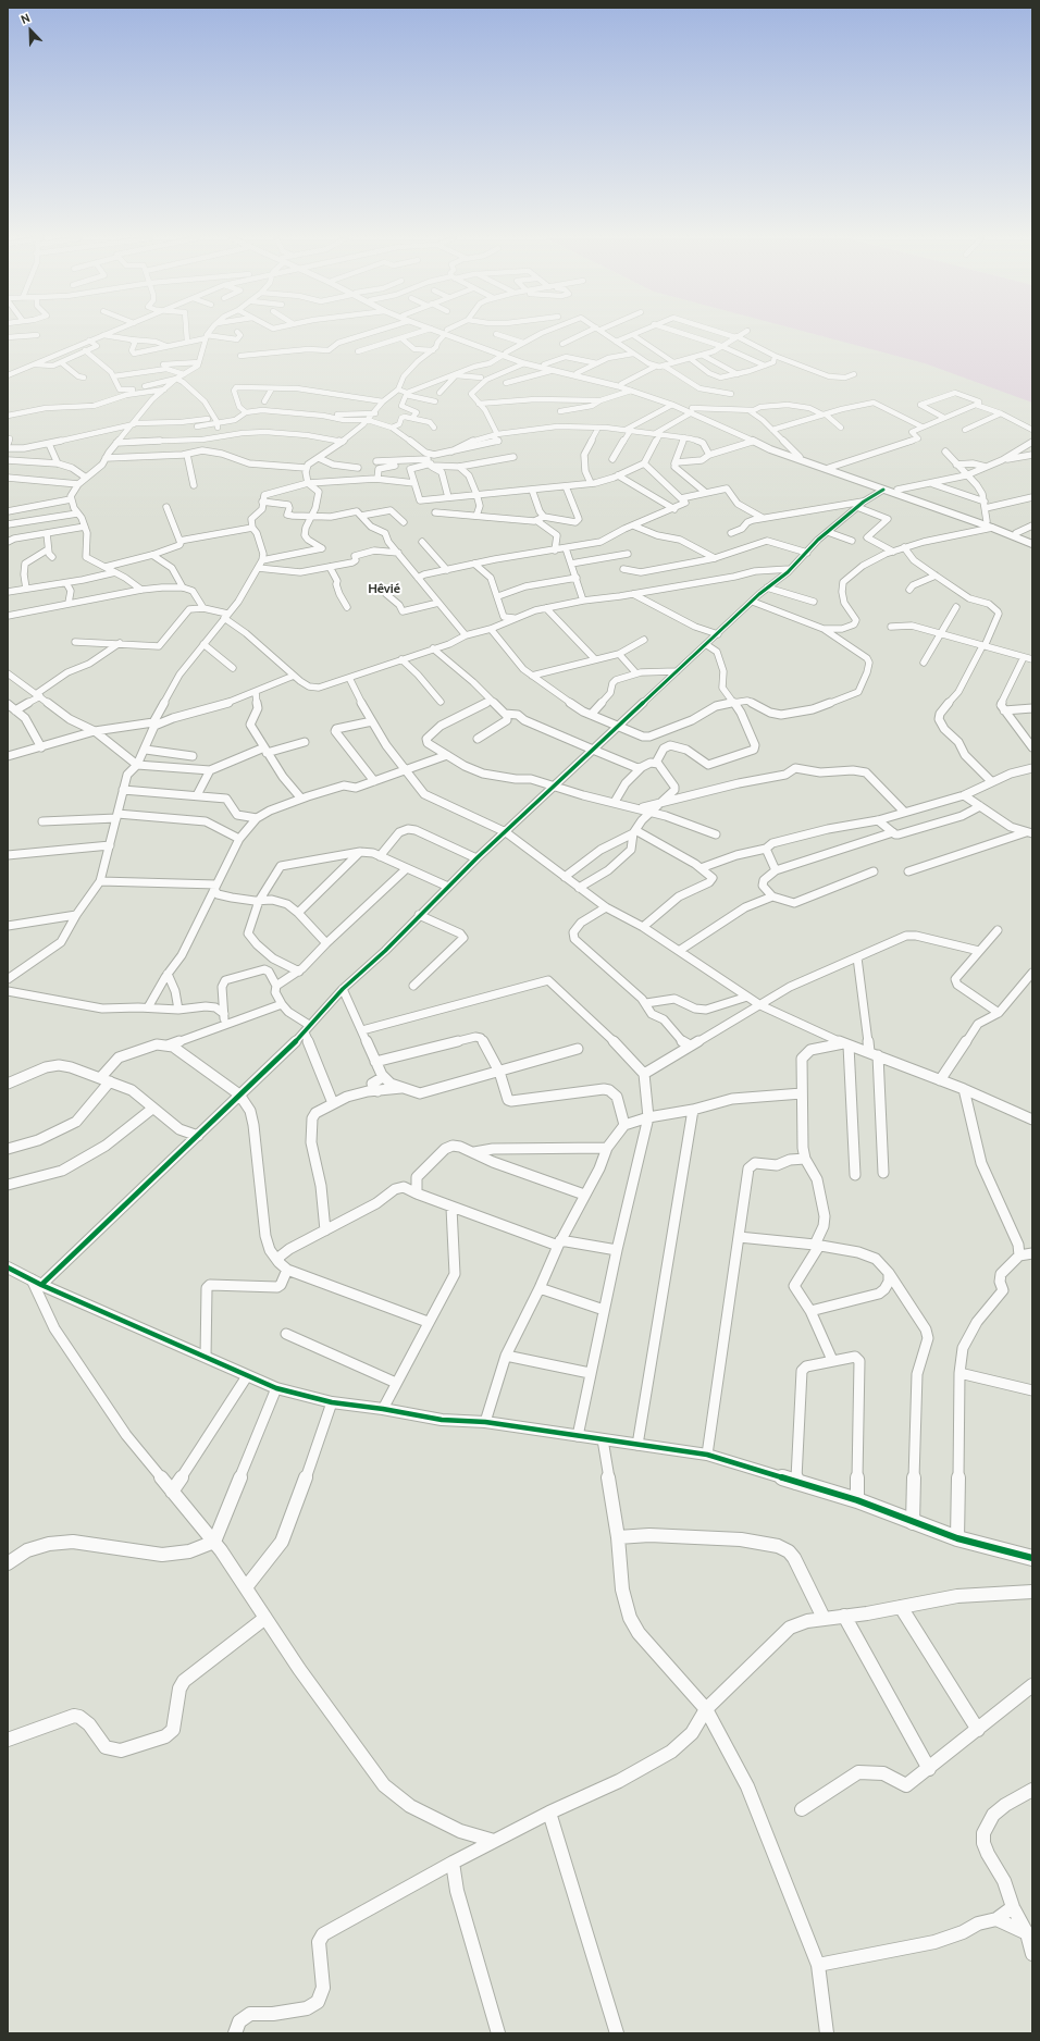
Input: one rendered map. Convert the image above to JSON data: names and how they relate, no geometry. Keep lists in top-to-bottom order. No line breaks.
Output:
{"districts":["Hêvié"],"north":"top left"}
